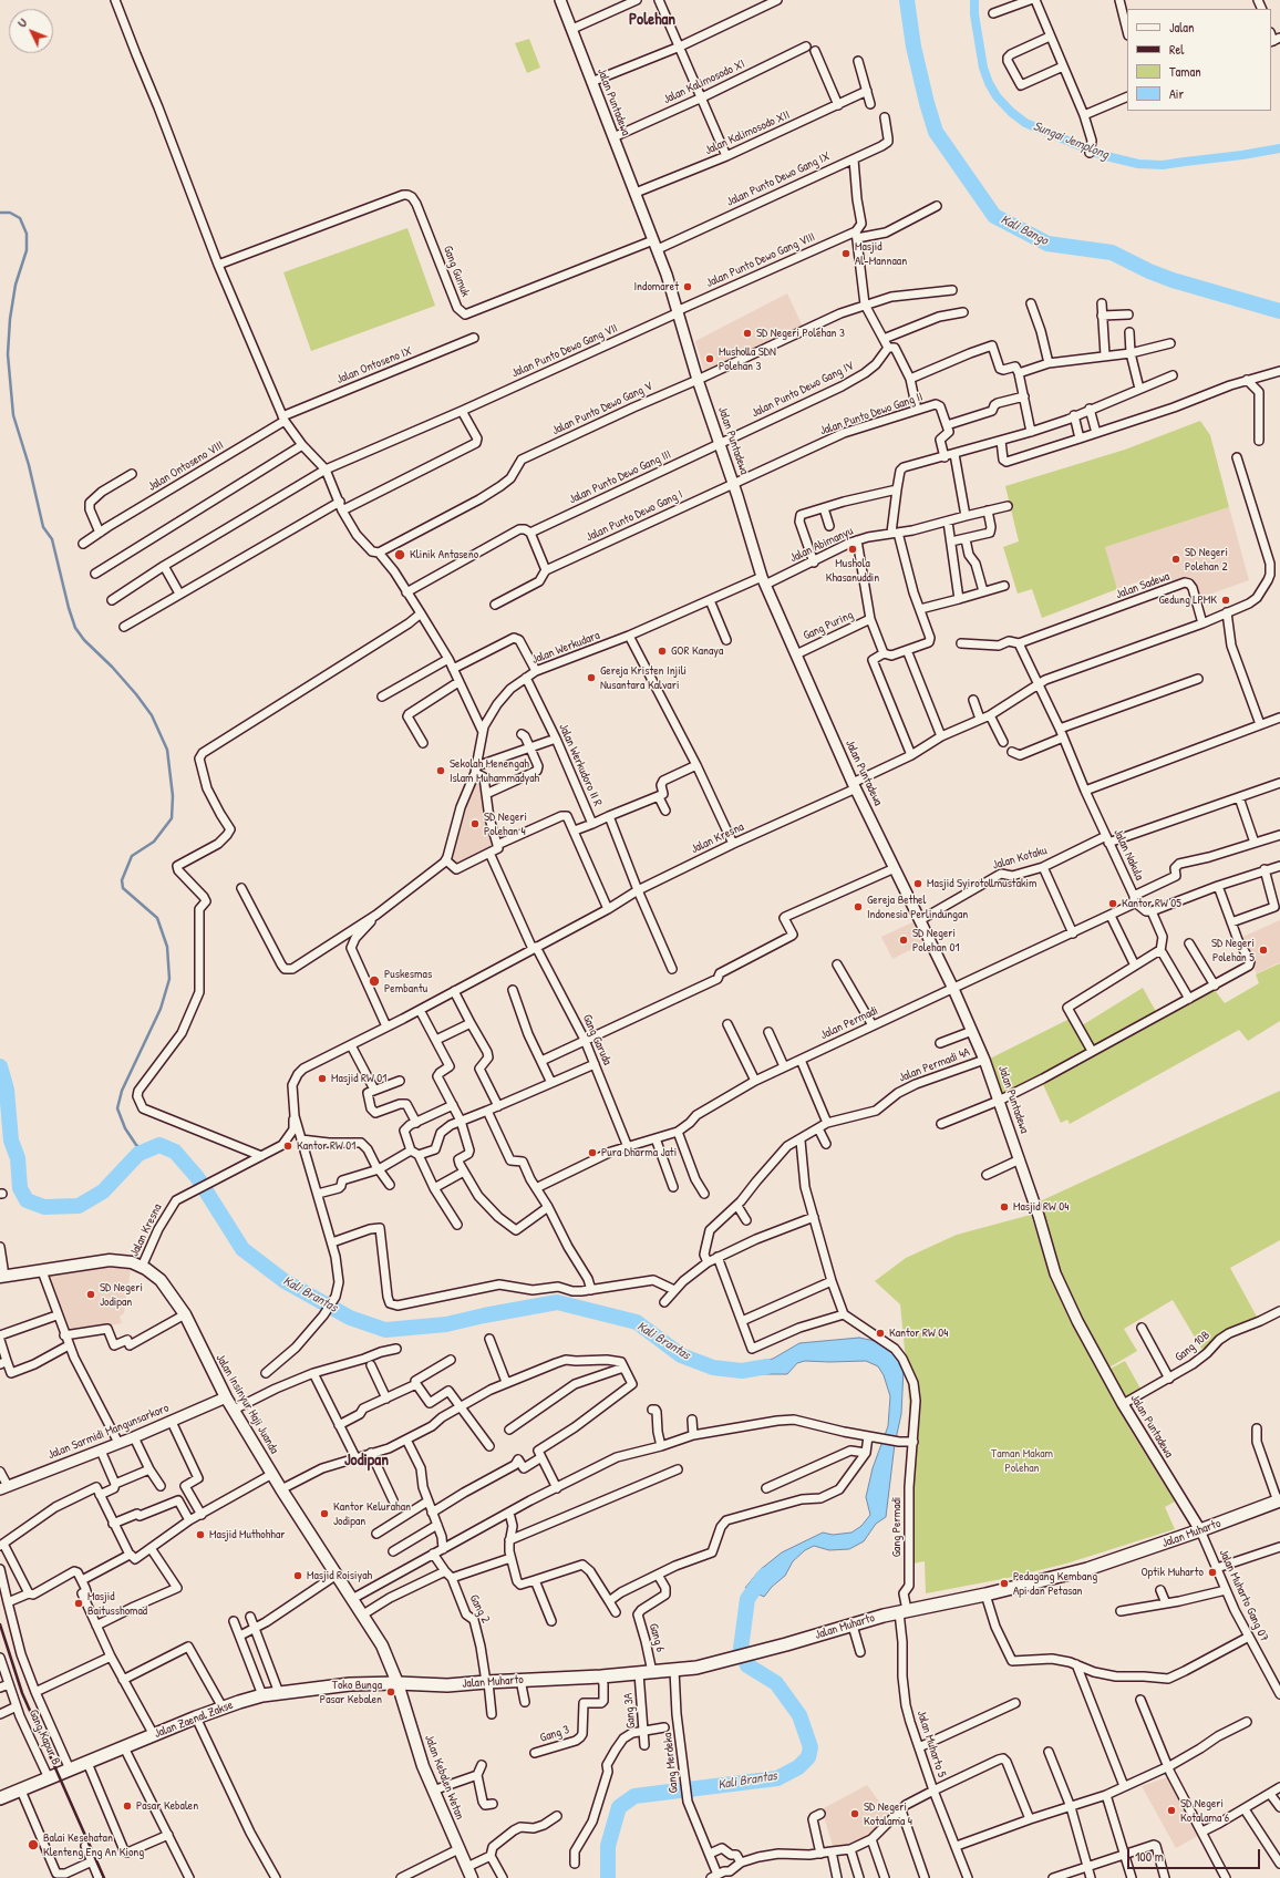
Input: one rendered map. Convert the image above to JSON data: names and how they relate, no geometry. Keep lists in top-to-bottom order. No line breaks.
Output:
{"streets":{"main road":["Jalan Insinyur Haji Juanda","Jalan Muharto","Jalan Zaenal Zakse","Jalan Kebalen Wetan"],"street":["Jalan Kalimosodo XI","Jalan Puntadewa","Jalan Kalimosodo XII","Jalan Punto Dewo Gang IX","Jalan Punto Dewo Gang VIII","Gang Gumuk","Jalan Punto Dewo Gang VII","Jalan Ontoseno IX","Jalan Punto Dewo Gang IV","Jalan Punto Dewo Gang V","Jalan Punto Dewo Gang II","Jalan Ontoseno VIII","Jalan Punto Dewo Gang III","Jalan Punto Dewo Gang I","Jalan Abimanyu","Jalan Sadewa","Gang Puring","Jalan Werkudara","Jalan Werkudoro II R","Jalan Kresna","Jalan Nakula","Jalan Kotaku","Jalan Permadi","Gang Garuda","Jalan Permadi 4A","Gang 10B","Jalan Sarmidi Mangunsarkoro","Gang Permadi","Jalan Muharto Gang 07","Gang 2","Gang 6","Gang 3A","Gang 3","Gang Kapur B","Jalan Muharto 5","Gang Merdeka"]},"crossings":[["Jalan Kalimosodo XI","Jalan Puntadewa"],["Jalan Puntadewa","Jalan Kalimosodo XII"],["Jalan Puntadewa","Jalan Punto Dewo Gang IX"],["Jalan Puntadewa","Jalan Punto Dewo Gang VIII"],["Jalan Puntadewa","Gang Gumuk"],["Jalan Puntadewa","Jalan Punto Dewo Gang VII"],["Jalan Puntadewa","Jalan Punto Dewo Gang IV"],["Jalan Puntadewa","Jalan Punto Dewo Gang V"],["Jalan Puntadewa","Jalan Punto Dewo Gang II"],["Jalan Puntadewa","Jalan Punto Dewo Gang III"],["Jalan Puntadewa","Jalan Punto Dewo Gang I"],["Jalan Puntadewa","Jalan Abimanyu"],["Jalan Puntadewa","Gang Puring"],["Jalan Puntadewa","Jalan Werkudara"],["Jalan Puntadewa","Jalan Kresna"],["Jalan Puntadewa","Jalan Kotaku"],["Jalan Puntadewa","Jalan Permadi"],["Jalan Puntadewa","Jalan Permadi 4A"],["Jalan Puntadewa","Gang 10B"],["Jalan Puntadewa","Jalan Muharto"],["Jalan Puntadewa","Jalan Muharto Gang 07"],["Jalan Punto Dewo Gang IX","Gang Gumuk"],["Jalan Punto Dewo Gang VIII","Jalan Punto Dewo Gang VII"],["Jalan Ontoseno IX","Jalan Ontoseno VIII"],["Jalan Punto Dewo Gang IV","Jalan Punto Dewo Gang III"],["Jalan Punto Dewo Gang II","Jalan Punto Dewo Gang I"],["Jalan Abimanyu","Jalan Werkudara"],["Jalan Werkudara","Jalan Werkudoro II R"],["Jalan Werkudoro II R","Jalan Kresna"],["Jalan Kresna","Gang Garuda"],["Jalan Kresna","Jalan Insinyur Haji Juanda"],["Jalan Nakula","Jalan Kotaku"],["Jalan Insinyur Haji Juanda","Jalan Sarmidi Mangunsarkoro"],["Jalan Insinyur Haji Juanda","Jalan Muharto"],["Jalan Insinyur Haji Juanda","Jalan Zaenal Zakse"],["Jalan Insinyur Haji Juanda","Jalan Kebalen Wetan"],["Gang Permadi","Jalan Muharto"],["Gang Permadi","Jalan Muharto 5"],["Jalan Muharto","Jalan Muharto Gang 07"],["Jalan Muharto","Gang 2"],["Jalan Muharto","Gang 6"],["Jalan Muharto","Gang 3A"],["Jalan Muharto","Jalan Zaenal Zakse"],["Jalan Muharto","Gang 3"],["Jalan Muharto","Jalan Muharto 5"],["Jalan Muharto","Gang Merdeka"],["Jalan Muharto","Jalan Kebalen Wetan"],["Jalan Zaenal Zakse","Gang Kapur B"],["Jalan Zaenal Zakse","Jalan Kebalen Wetan"]],"districts":["Polehan","Jodipan"],"water":["Sungai Jemplong","Kali Bango","Kali Brantas"],"parks":["Taman Makam Polehan"],"places":["Masjid Al-Mannaan","Indomaret","SD Negeri Polehan 3","Musholla SDN Polehan 3","Mushola Khasanuddin","Klinik Antaseno","SD Negeri Polehan 2","Gedung LPMK","GOR Kanaya","Gereja Kristen Injili Nusantara Kalvari","Sekolah Menengah Islam Muhammadyah","SD Negeri Polehan 4","Masjid Syirotollmustakim","Kantor RW 05","Gereja Bethel Indonesia Perlindungan","SD Negeri Polehan 01","SD Negeri Polehan 5","Puskesmas Pembantu","Masjid RW 01","Kantor RW 01","Pura Dharma Jati","Masjid RW 04","SD Negeri Jodipan","Kantor RW 04","Kantor Kelurahan Jodipan","Masjid Muthohhar","Optik Muharto","Masjid Roisiyah","Pedagang Kembang Api dan Petasan","Masjid Baitusshomad","Toko Bunga Pasar Kebalen","Pasar Kebalen","SD Negeri Kotalama 6","SD Negeri Kotalama 4","Balai Kesehatan Klenteng Eng An Kiong"],"legend":["Jalan","Rel","Taman","Air"],"scale_bar":"100 m","north":"top left"}
